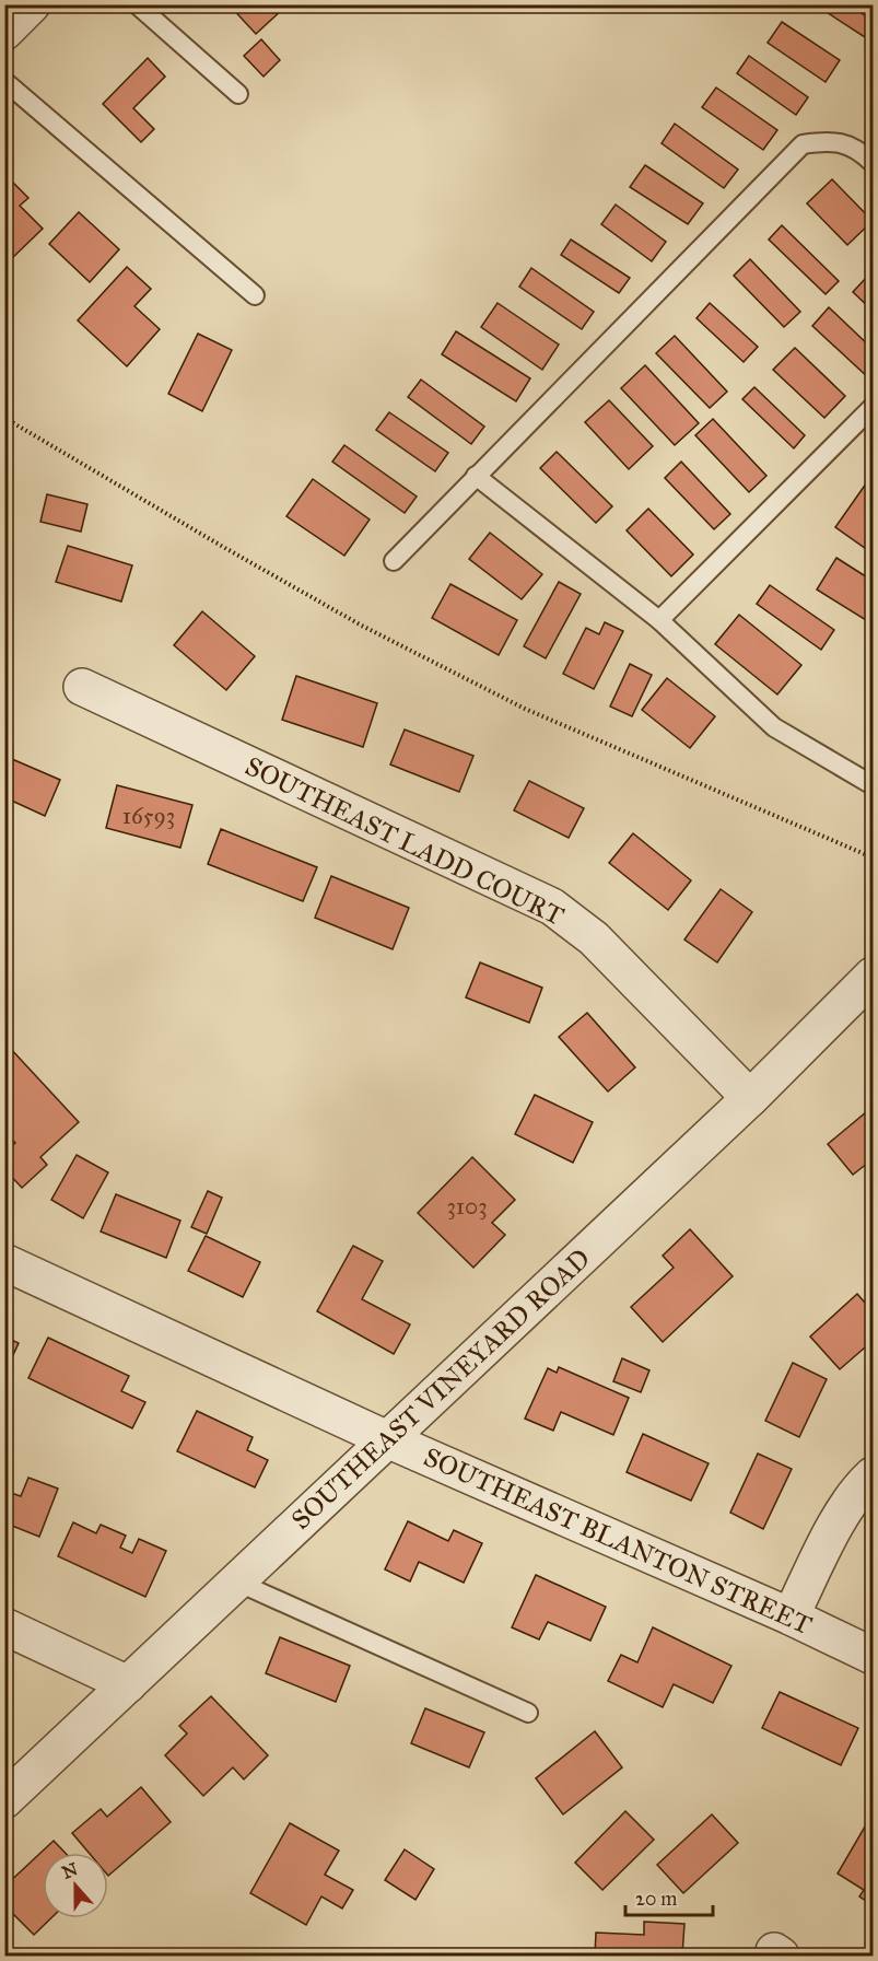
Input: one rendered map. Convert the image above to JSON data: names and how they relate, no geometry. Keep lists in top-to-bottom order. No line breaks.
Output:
{"streets":{"street":["SOUTHEAST LADD COURT","SOUTHEAST VINEYARD ROAD","SOUTHEAST BLANTON STREET"]},"crossings":[["SOUTHEAST LADD COURT","SOUTHEAST VINEYARD ROAD"],["SOUTHEAST VINEYARD ROAD","SOUTHEAST BLANTON STREET"]],"house_numbers":["16593","3103"],"scale_bar":"20 m","north":"top"}
